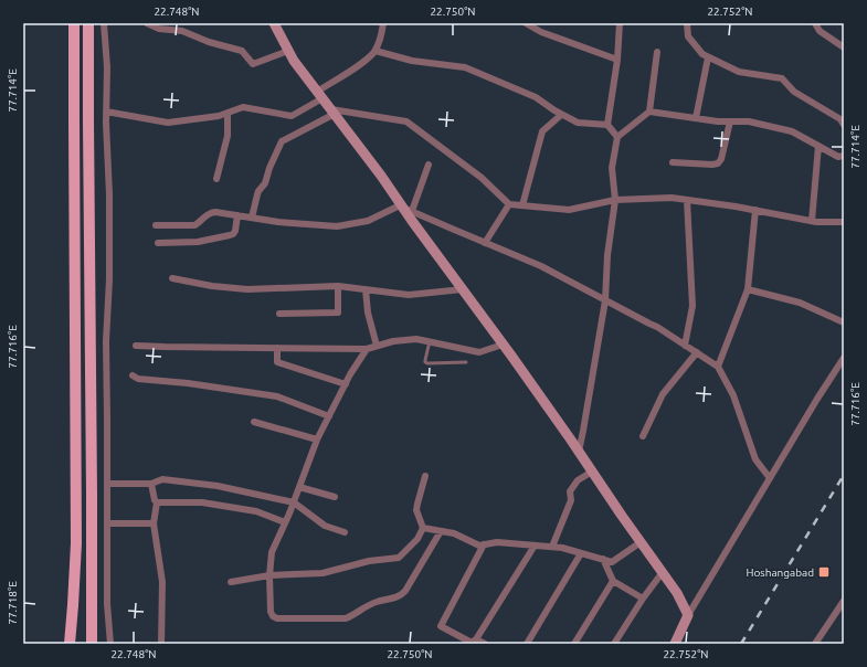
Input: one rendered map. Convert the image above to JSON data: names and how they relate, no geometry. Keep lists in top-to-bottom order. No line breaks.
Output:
{"places":{"transit":["Hoshangabad"]},"coordinates":["22.748°N","22.750°N","22.752°N","77.714°E","77.716°E","77.718°E"]}
